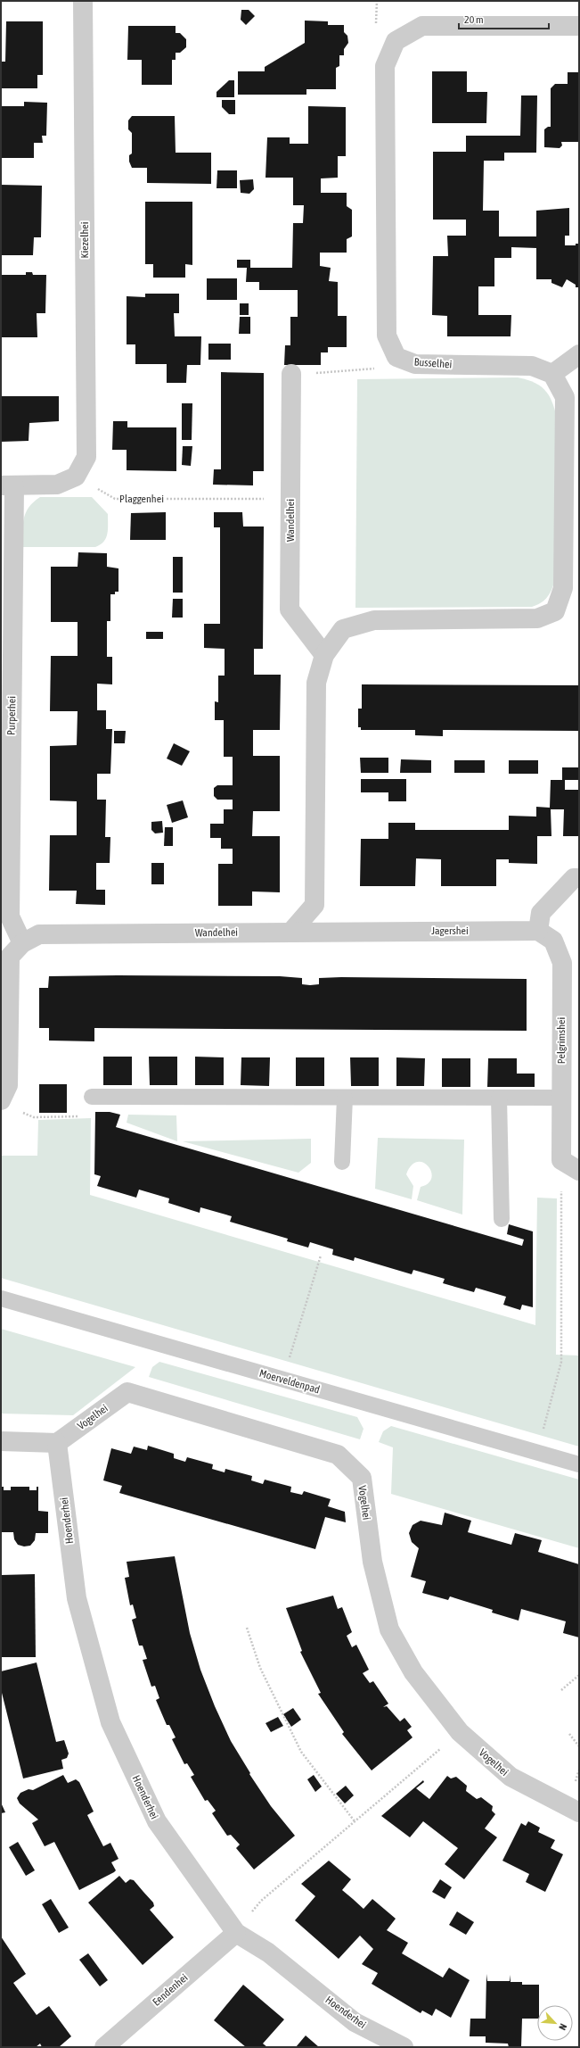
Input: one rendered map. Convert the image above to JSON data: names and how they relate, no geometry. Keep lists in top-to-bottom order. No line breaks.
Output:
{"streets":{"street":["Kiezelhei","Busselhei","Wandelhei","Purperhei","Jagershei","Pelgrimshei","Vogelhei","Hoenderhei","Eendenhei"],"lane":["Moerveldenpad"],"path":["Plaggenhei"]},"crossings":[["Kiezelhei","Plaggenhei"],["Plaggenhei","Wandelhei"],["Wandelhei","Purperhei"],["Wandelhei","Jagershei"],["Jagershei","Pelgrimshei"],["Vogelhei","Hoenderhei"],["Hoenderhei","Eendenhei"]],"scale_bar":"20 m","north":"bottom right"}
